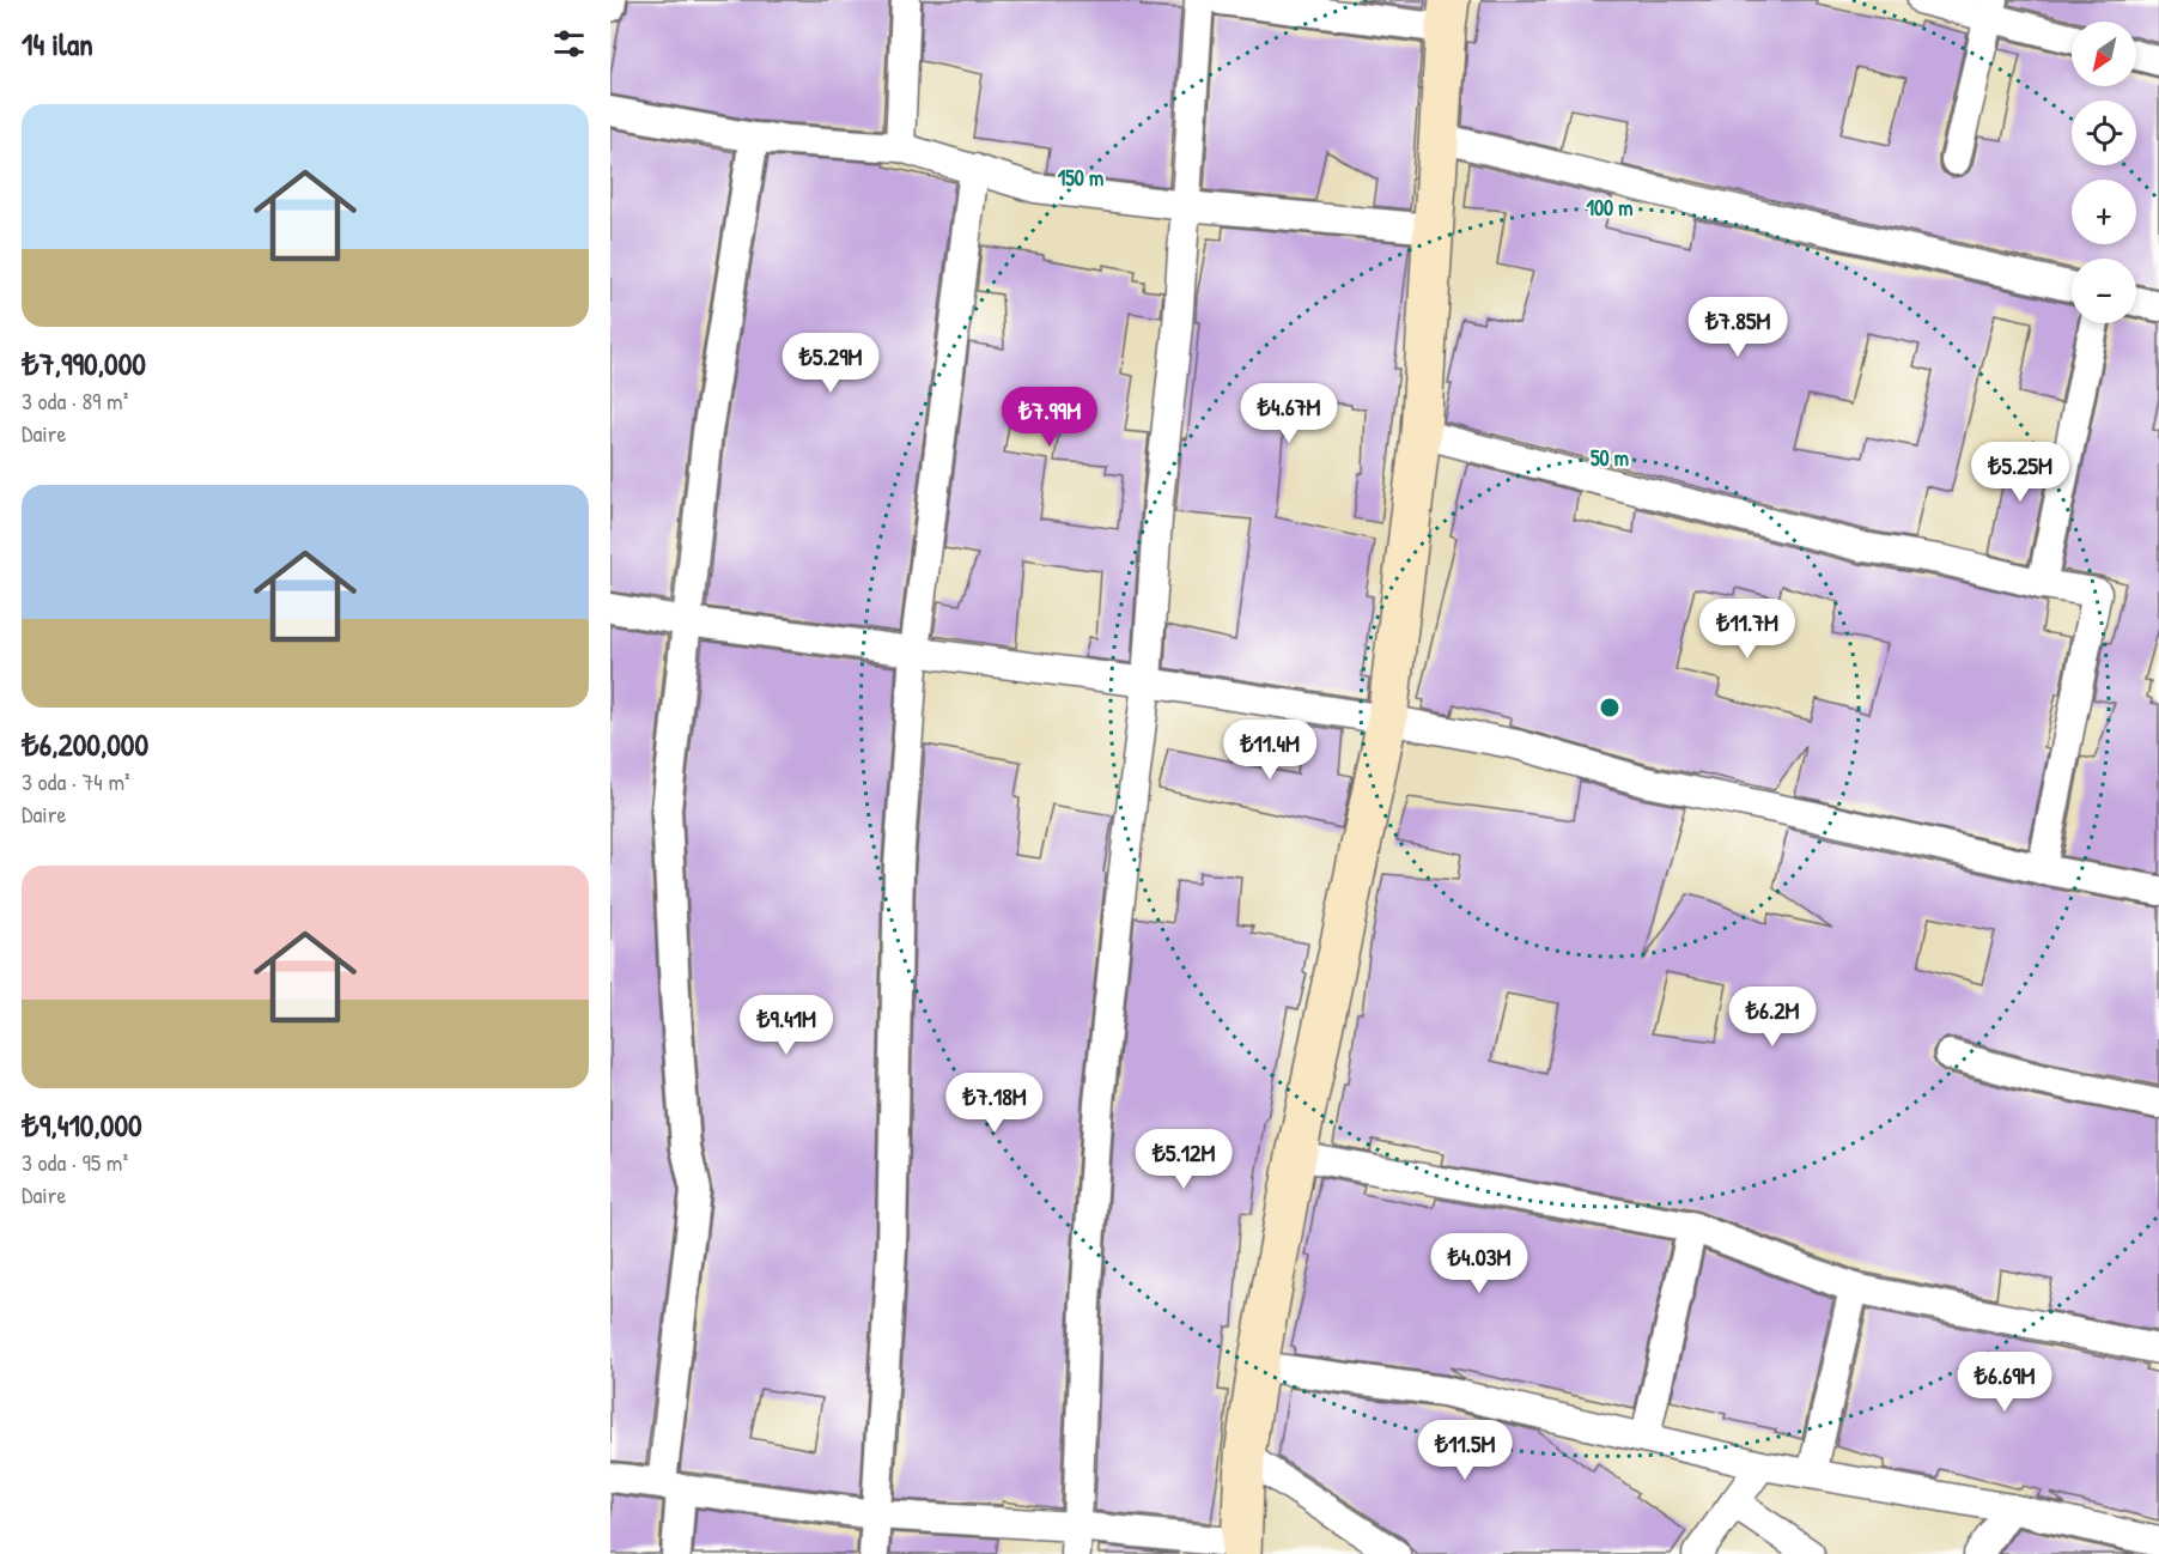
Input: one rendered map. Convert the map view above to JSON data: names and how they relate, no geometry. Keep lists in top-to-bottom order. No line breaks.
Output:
{"north":"bottom left","page":{"heading":"14 ilan","map_buttons":["+","−"],"list":[{"name":"₺7,990,000","note":"3 oda · 89 m² · Daire"},{"name":"₺6,200,000","note":"3 oda · 74 m² · Daire"},{"name":"₺9,410,000","note":"3 oda · 95 m² · Daire"}],"price":["₺7.85M","₺5.29M","₺4.67M","₺7.99M","₺5.25M","₺11.7M","₺11.4M","₺6.2M","₺9.41M","₺7.18M","₺5.12M","₺4.03M","₺6.69M","₺11.5M"]},"rings":["150 m","100 m","50 m"]}
